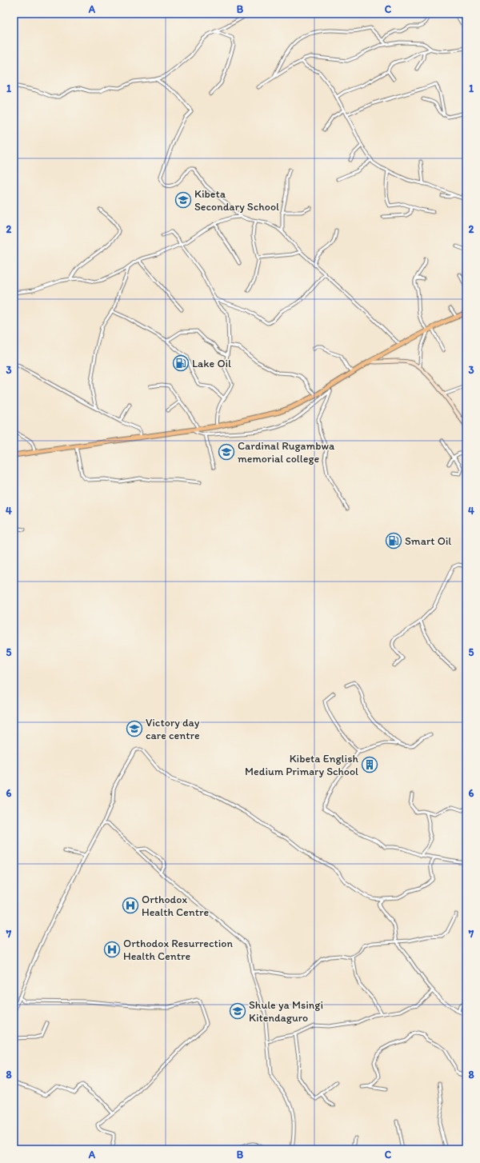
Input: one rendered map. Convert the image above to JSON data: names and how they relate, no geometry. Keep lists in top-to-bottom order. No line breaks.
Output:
{"places":{"school or university":["Kibeta Secondary School","Cardinal Rugambwa memorial college","Victory day care centre","Shule ya Msingi Kitendaguro"],"fuel station":["Lake Oil","Smart Oil"],"building":["Kibeta English Medium Primary School"],"hospital":["Orthodox Health Centre","Orthodox Resurrection Health Centre"]},"grid":{"columns":["A","B","C"],"rows":["1","2","3","4","5","6","7","8"]}}
